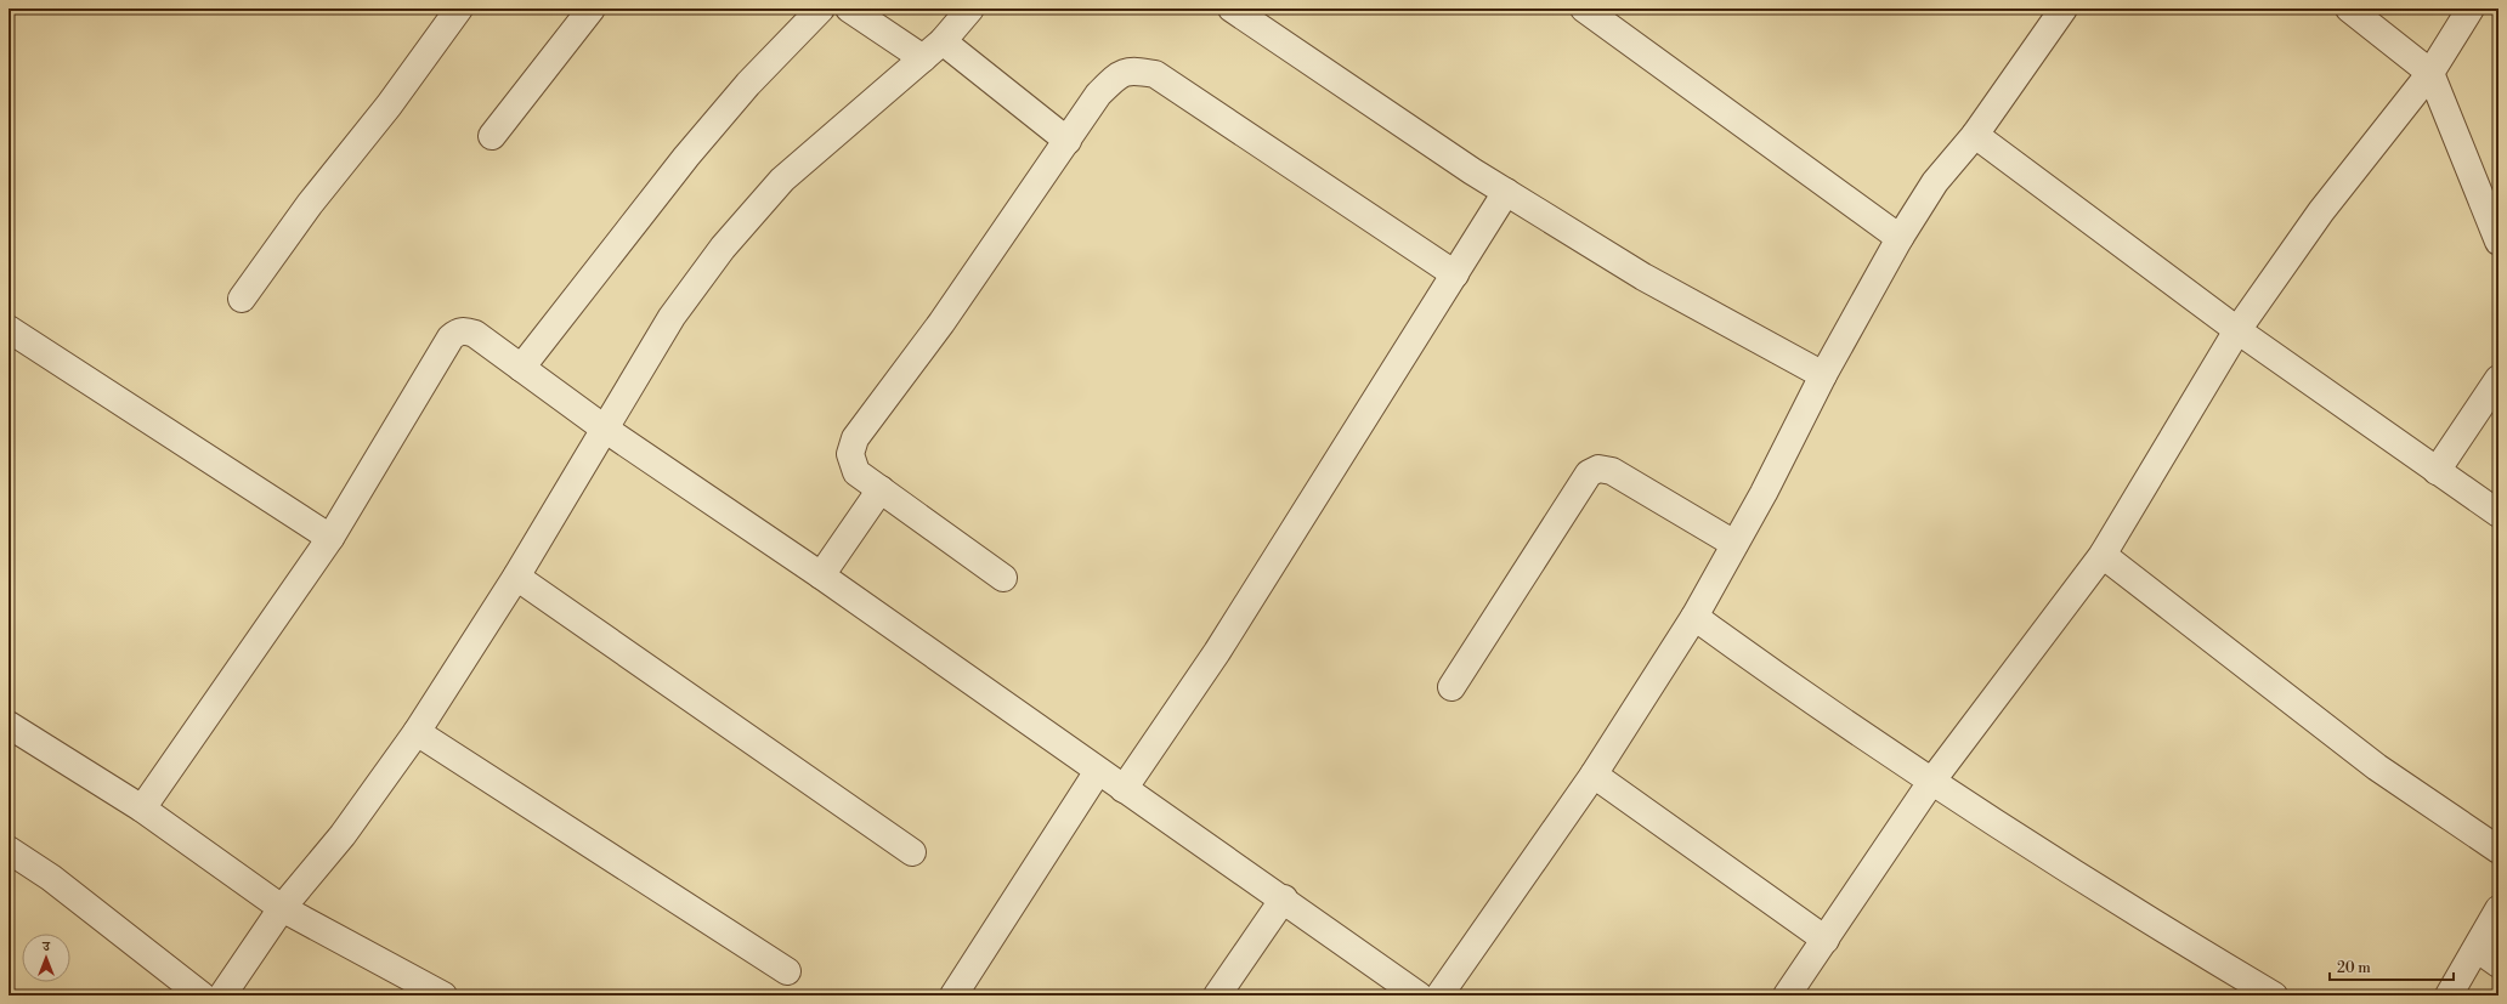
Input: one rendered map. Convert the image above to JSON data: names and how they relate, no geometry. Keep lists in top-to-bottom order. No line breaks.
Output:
{"scale_bar":"20 m","north":"top"}
